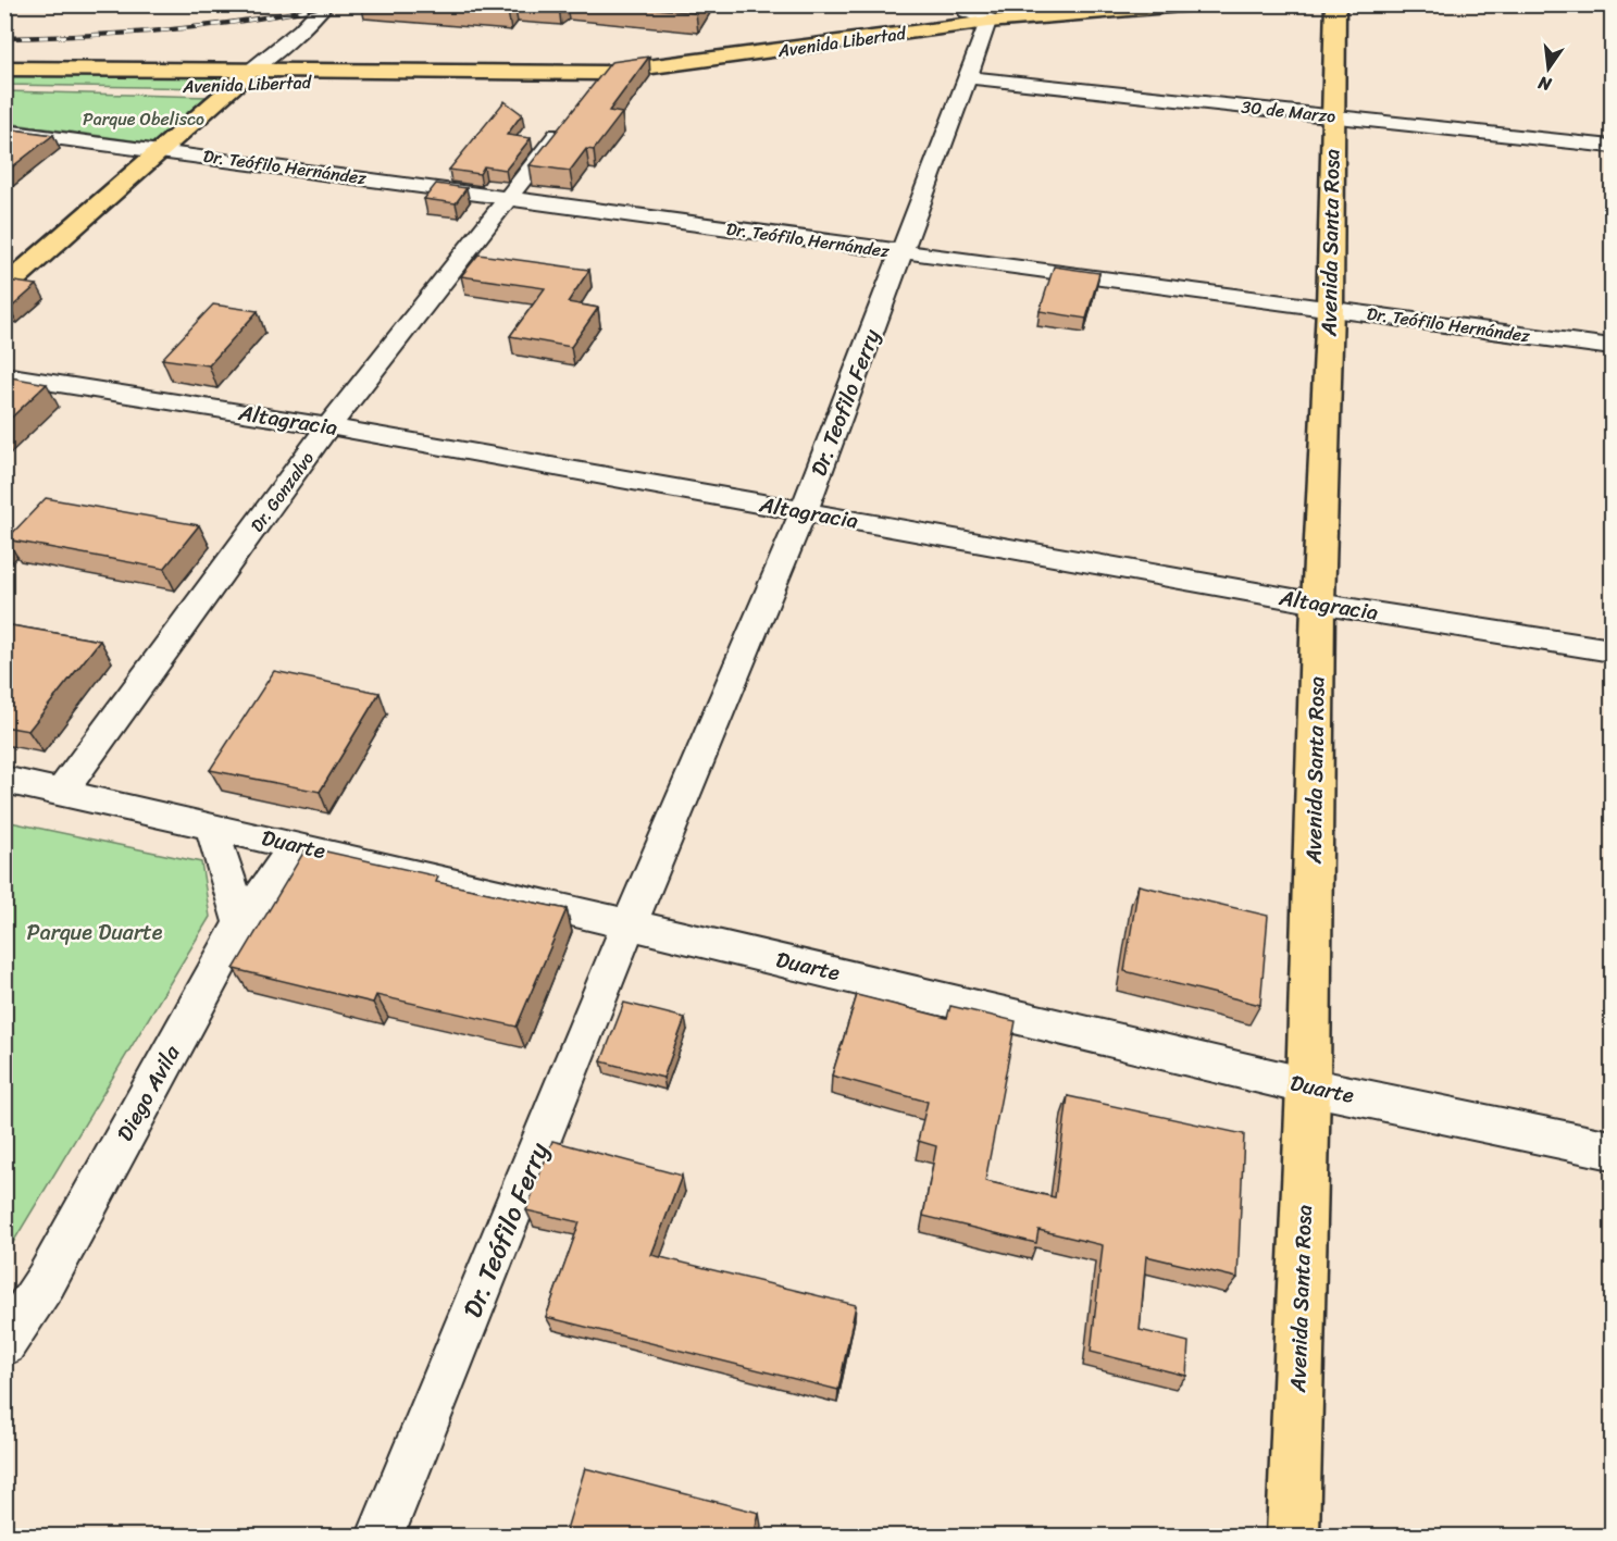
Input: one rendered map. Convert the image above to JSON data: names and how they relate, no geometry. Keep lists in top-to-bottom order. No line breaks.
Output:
{"streets":{"main road":["Avenida Libertad","Avenida Santa Rosa"],"street":["30 de Marzo","Dr. Teófilo Hernández","Dr. Teofilo Ferry","Altagracia","Dr. Gonzalvo","Duarte","Diego Avila","Dr. Teófilo Ferry"]},"crossings":[["Avenida Libertad","Dr. Teofilo Ferry"],["Avenida Libertad","Dr. Gonzalvo"],["30 de Marzo","Avenida Santa Rosa"],["30 de Marzo","Dr. Teofilo Ferry"],["Dr. Teófilo Hernández","Avenida Santa Rosa"],["Dr. Teófilo Hernández","Dr. Teofilo Ferry"],["Dr. Teófilo Hernández","Dr. Gonzalvo"],["Avenida Santa Rosa","Altagracia"],["Avenida Santa Rosa","Duarte"],["Dr. Teofilo Ferry","Altagracia"],["Dr. Teofilo Ferry","Duarte"],["Dr. Teofilo Ferry","Dr. Teófilo Ferry"],["Altagracia","Dr. Gonzalvo"],["Dr. Gonzalvo","Duarte"],["Duarte","Diego Avila"],["Duarte","Dr. Teófilo Ferry"]],"parks":["Parque Obelisco","Parque Duarte"],"north":"bottom"}
